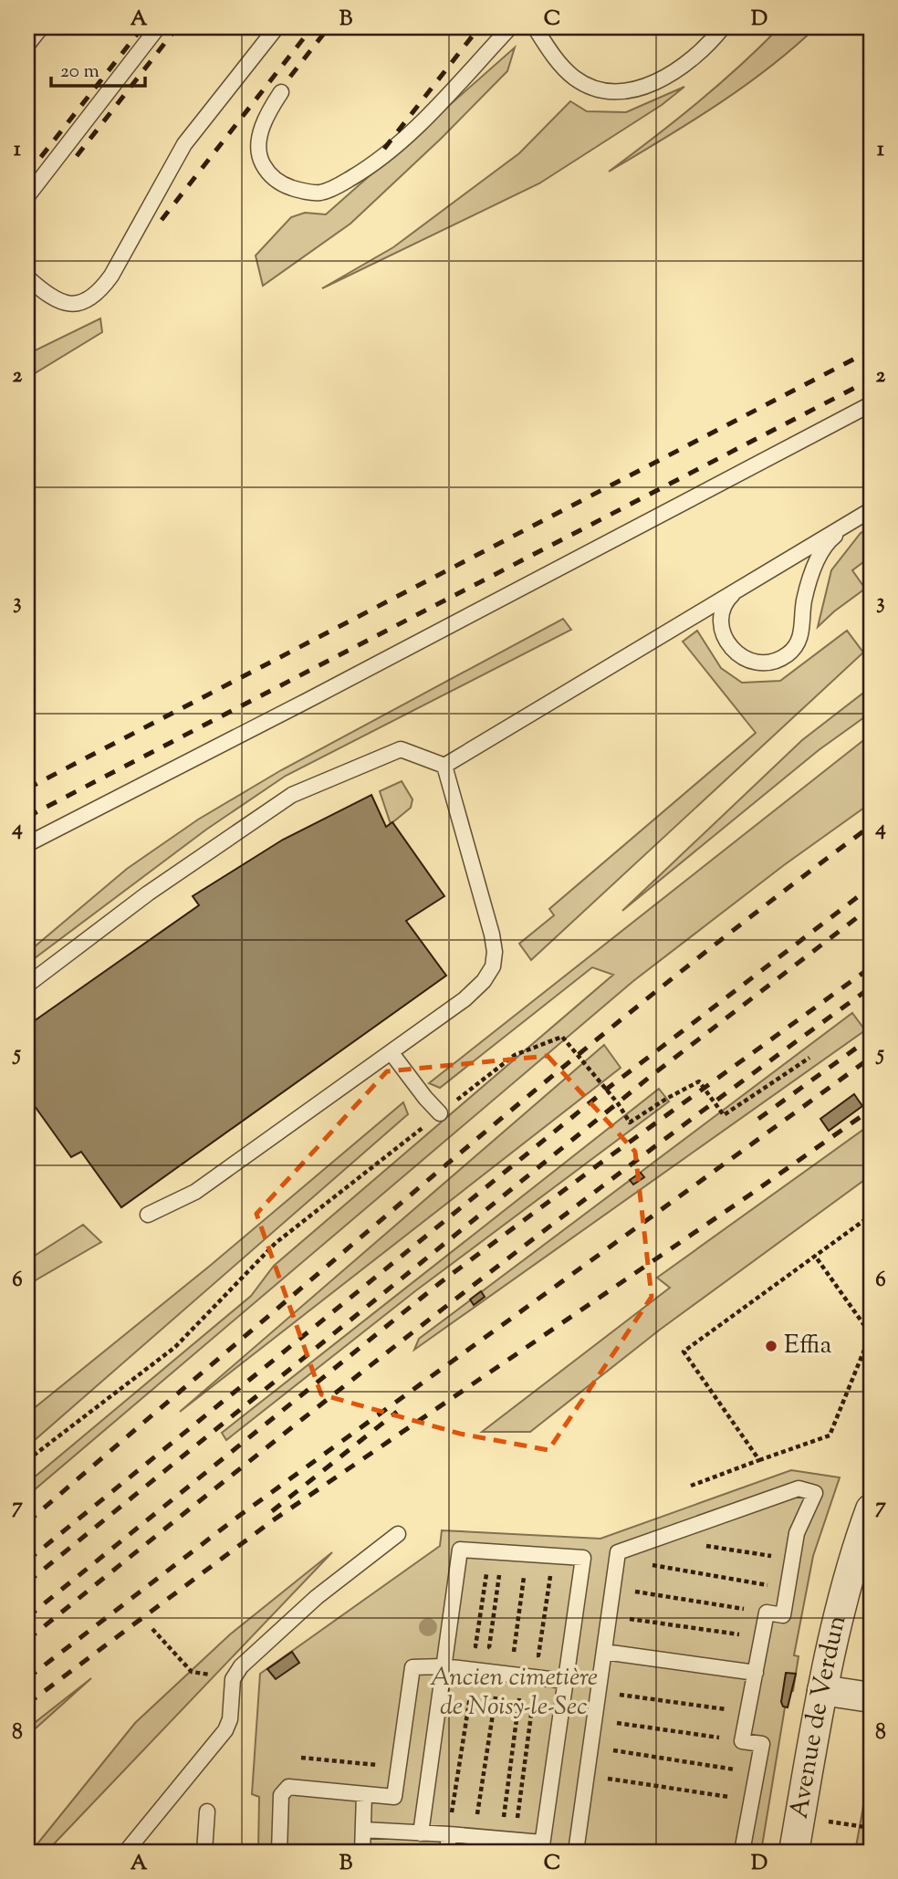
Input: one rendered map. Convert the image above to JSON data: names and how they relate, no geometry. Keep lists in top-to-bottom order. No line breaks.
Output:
{"streets":{"street":["Avenue de Verdun"]},"parks":["Ancien cimetière de Noisy-le-Sec"],"places":["Effia"],"scale_bar":"20 m","grid":{"columns":["A","B","C","D"],"rows":["1","2","3","4","5","6","7","8"]}}
